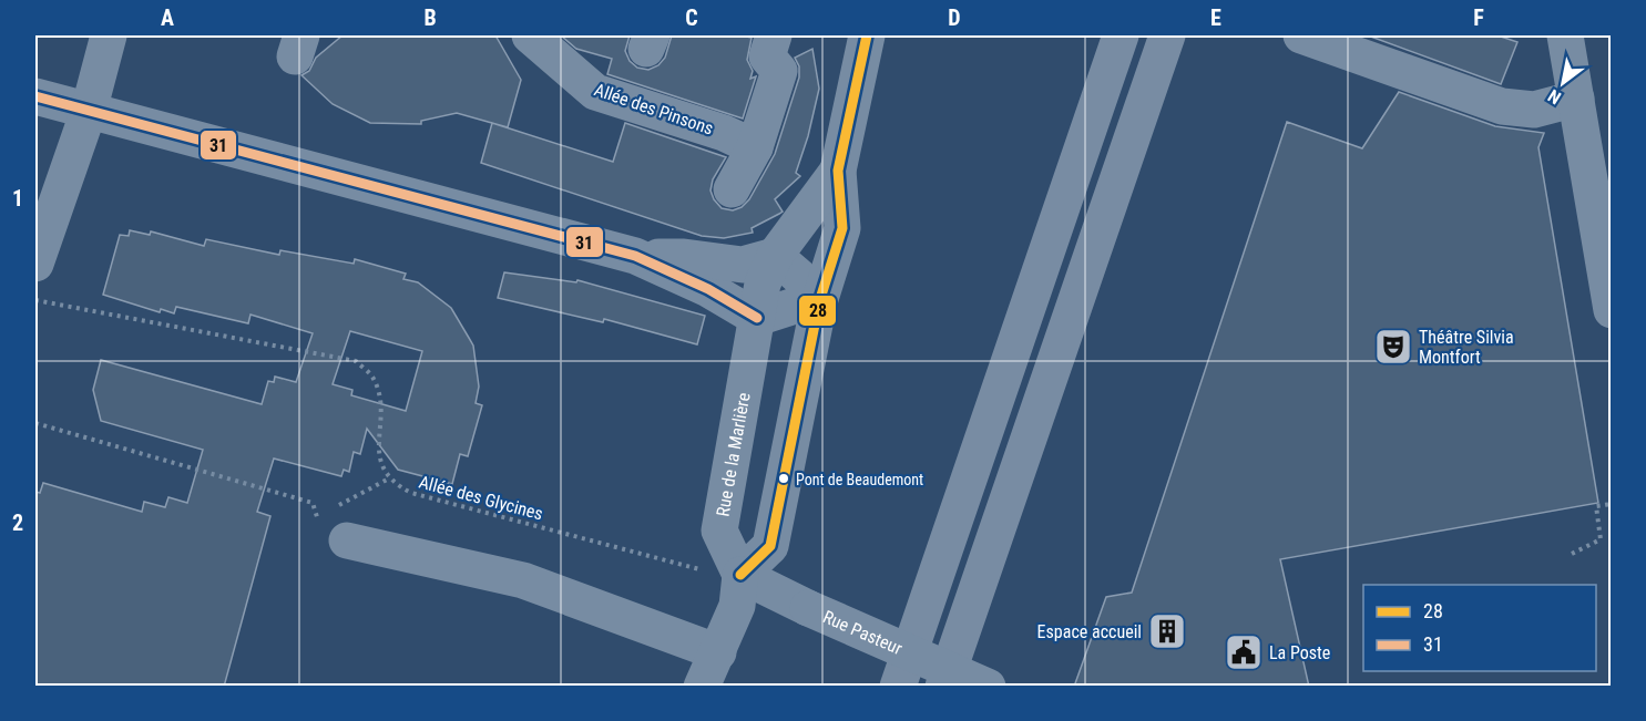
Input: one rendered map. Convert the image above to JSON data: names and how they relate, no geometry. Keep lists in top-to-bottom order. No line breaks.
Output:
{"streets":{"street":["Allée des Pinsons","Rue de la Marlière","Rue Pasteur"],"path":["Allée des Glycines"]},"crossings":[["Rue de la Marlière","Allée des Glycines"],["Rue de la Marlière","Rue Pasteur"],["Allée des Glycines","Rue Pasteur"]],"places":{"theatre":["Théâtre Silvia Montfort"],"other":["Pont de Beaudemont"],"building":["Espace accueil"],"public building":["La Poste"]},"lines":["transit line 28","transit line 31"],"legend":["28","31"],"north":"bottom left","grid":{"columns":["A","B","C","D","E","F"],"rows":["1","2"]}}
